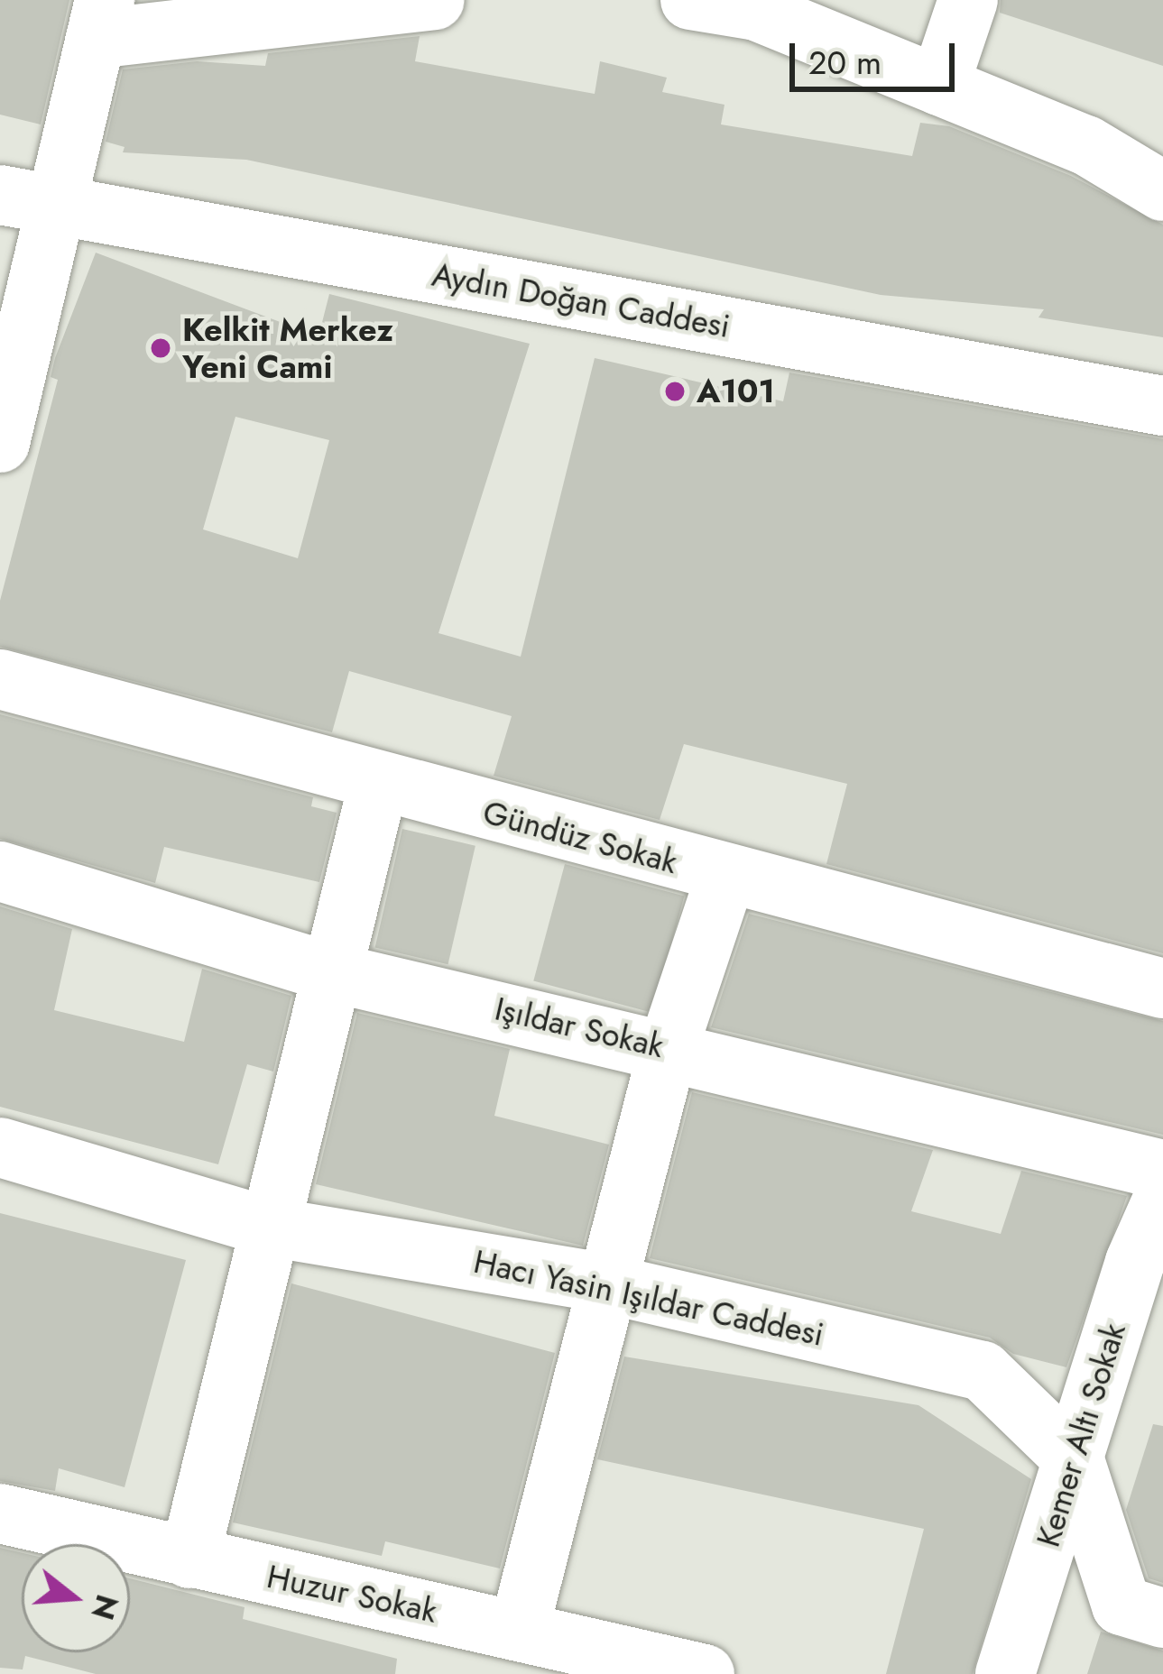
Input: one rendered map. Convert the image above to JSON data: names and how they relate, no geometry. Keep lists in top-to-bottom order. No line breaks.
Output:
{"streets":{"street":["Aydın Doğan Caddesi","Gündüz Sokak","Işıldar Sokak","Hacı Yasin Işıldar Caddesi","Kemer Altı Sokak","Huzur Sokak"]},"crossings":[["Hacı Yasin Işıldar Caddesi","Kemer Altı Sokak"]],"places":["Kelkit Merkez Yeni Cami","A101"],"scale_bar":"20 m","north":"right"}
